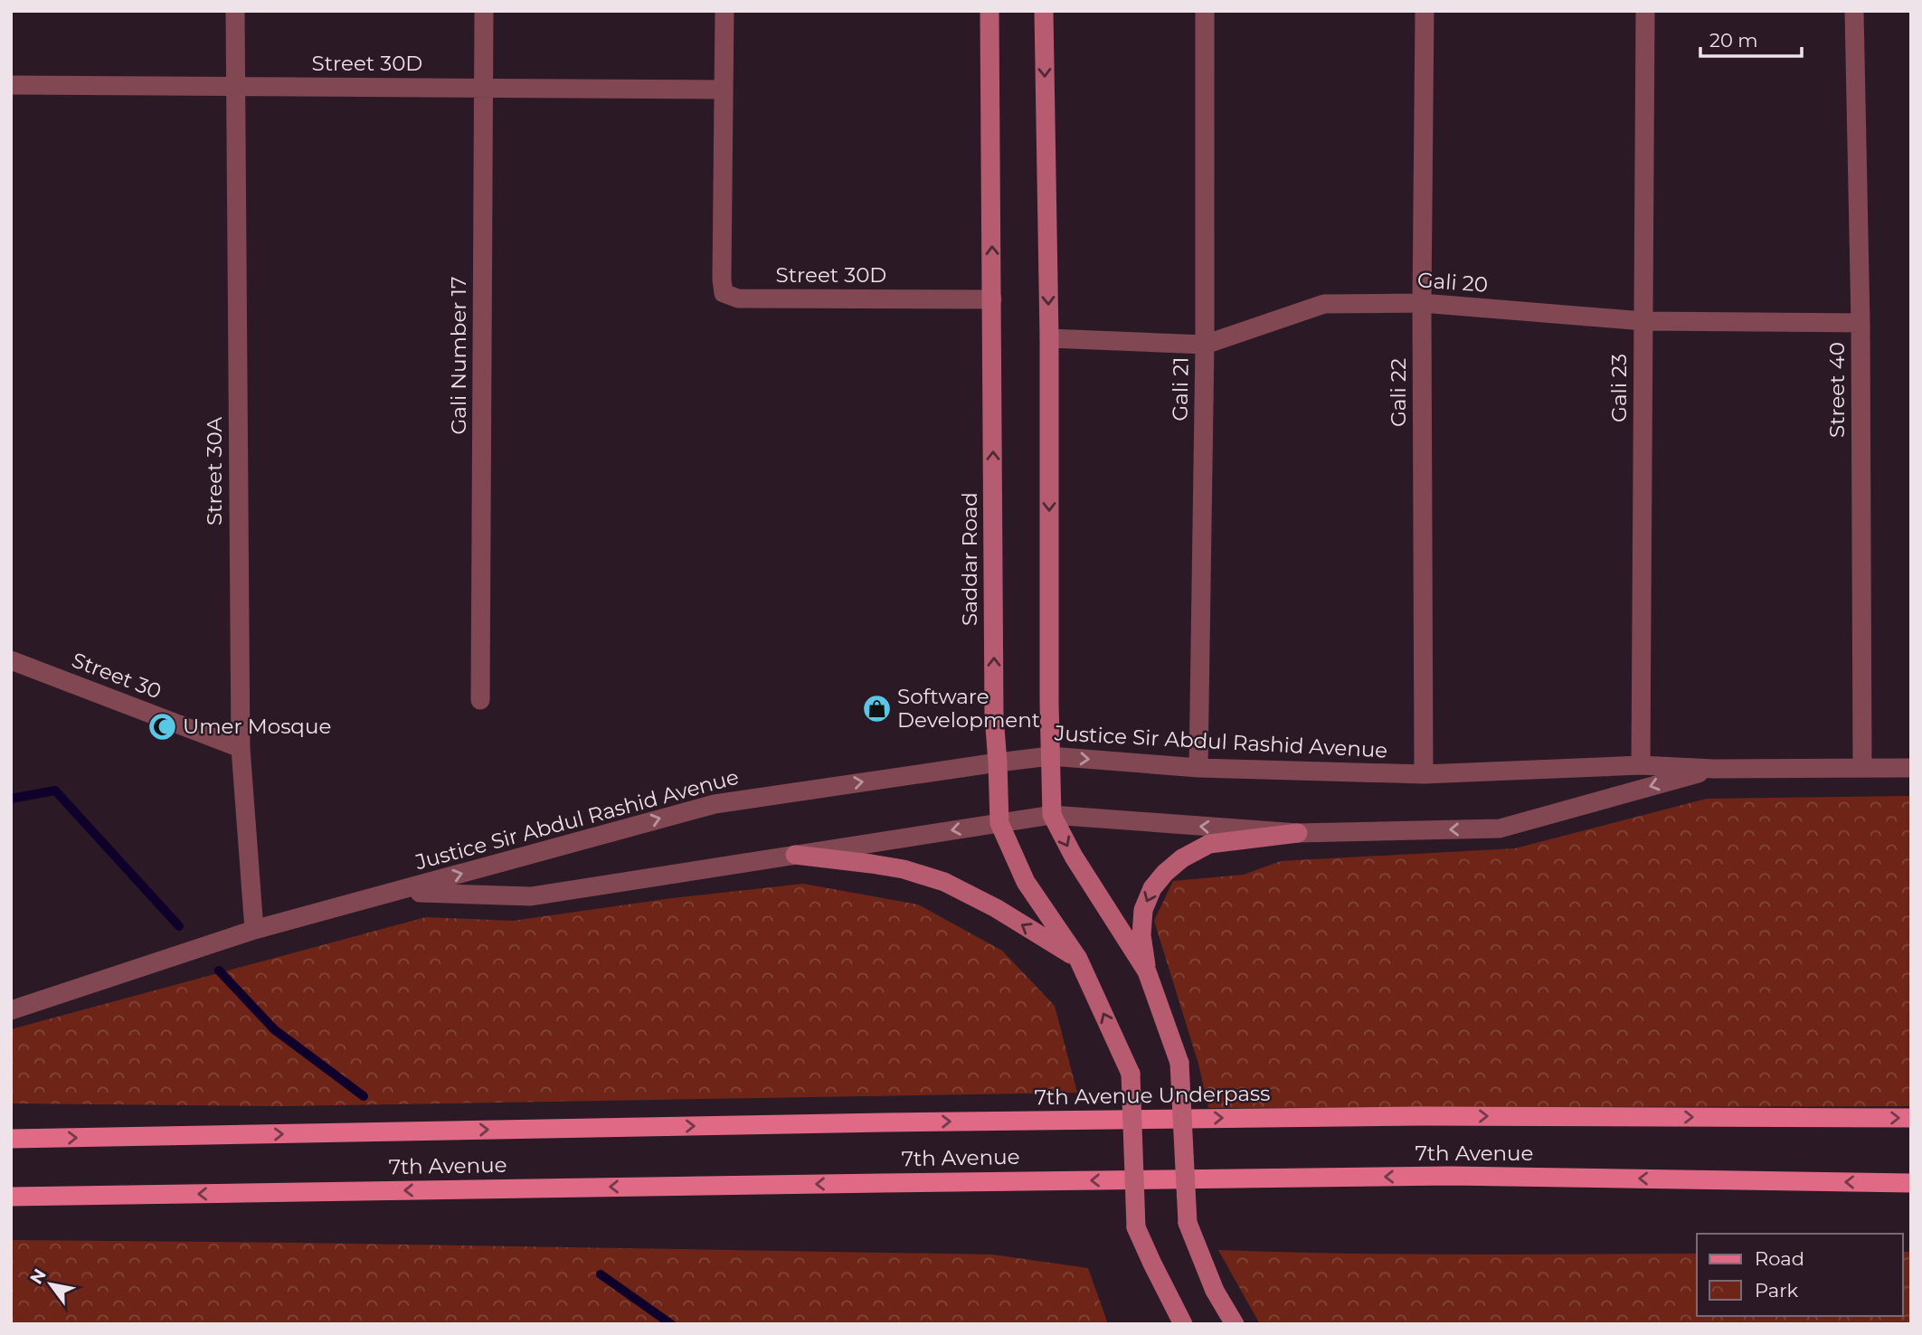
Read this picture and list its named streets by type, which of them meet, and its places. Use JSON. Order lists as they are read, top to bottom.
{
  "streets": {
    "main road": ["7th Avenue Underpass", "7th Avenue"],
    "street": [
      "Street 30D",
      "Gali 20",
      "Gali Number 17",
      "Gali 23",
      "Gali 21",
      "Street 40",
      "Gali 22",
      "Street 30A",
      "Saddar Road",
      "Street 30",
      "Justice Sir Abdul Rashid Avenue"
    ]
  },
  "crossings": [
    ["Street 30D", "Gali Number 17"],
    ["Street 30D", "Street 30A"],
    ["Street 30D", "Saddar Road"],
    ["Gali 20", "Gali 23"],
    ["Gali 20", "Gali 21"],
    ["Gali 20", "Street 40"],
    ["Gali 20", "Gali 22"],
    ["Gali 23", "Justice Sir Abdul Rashid Avenue"],
    ["Gali 21", "Justice Sir Abdul Rashid Avenue"],
    ["Street 40", "Justice Sir Abdul Rashid Avenue"],
    ["Gali 22", "Justice Sir Abdul Rashid Avenue"],
    ["Street 30A", "Street 30"],
    ["Street 30A", "Justice Sir Abdul Rashid Avenue"],
    ["Saddar Road", "Justice Sir Abdul Rashid Avenue"],
    ["7th Avenue Underpass", "7th Avenue"]
  ],
  "one_way": ["7th Avenue Underpass"],
  "places": {
    "shop": ["Software Development"],
    "mosque": ["Umer Mosque"]
  },
  "legend": ["Road", "Park"],
  "scale_bar": "20 m",
  "north": "top left"
}
